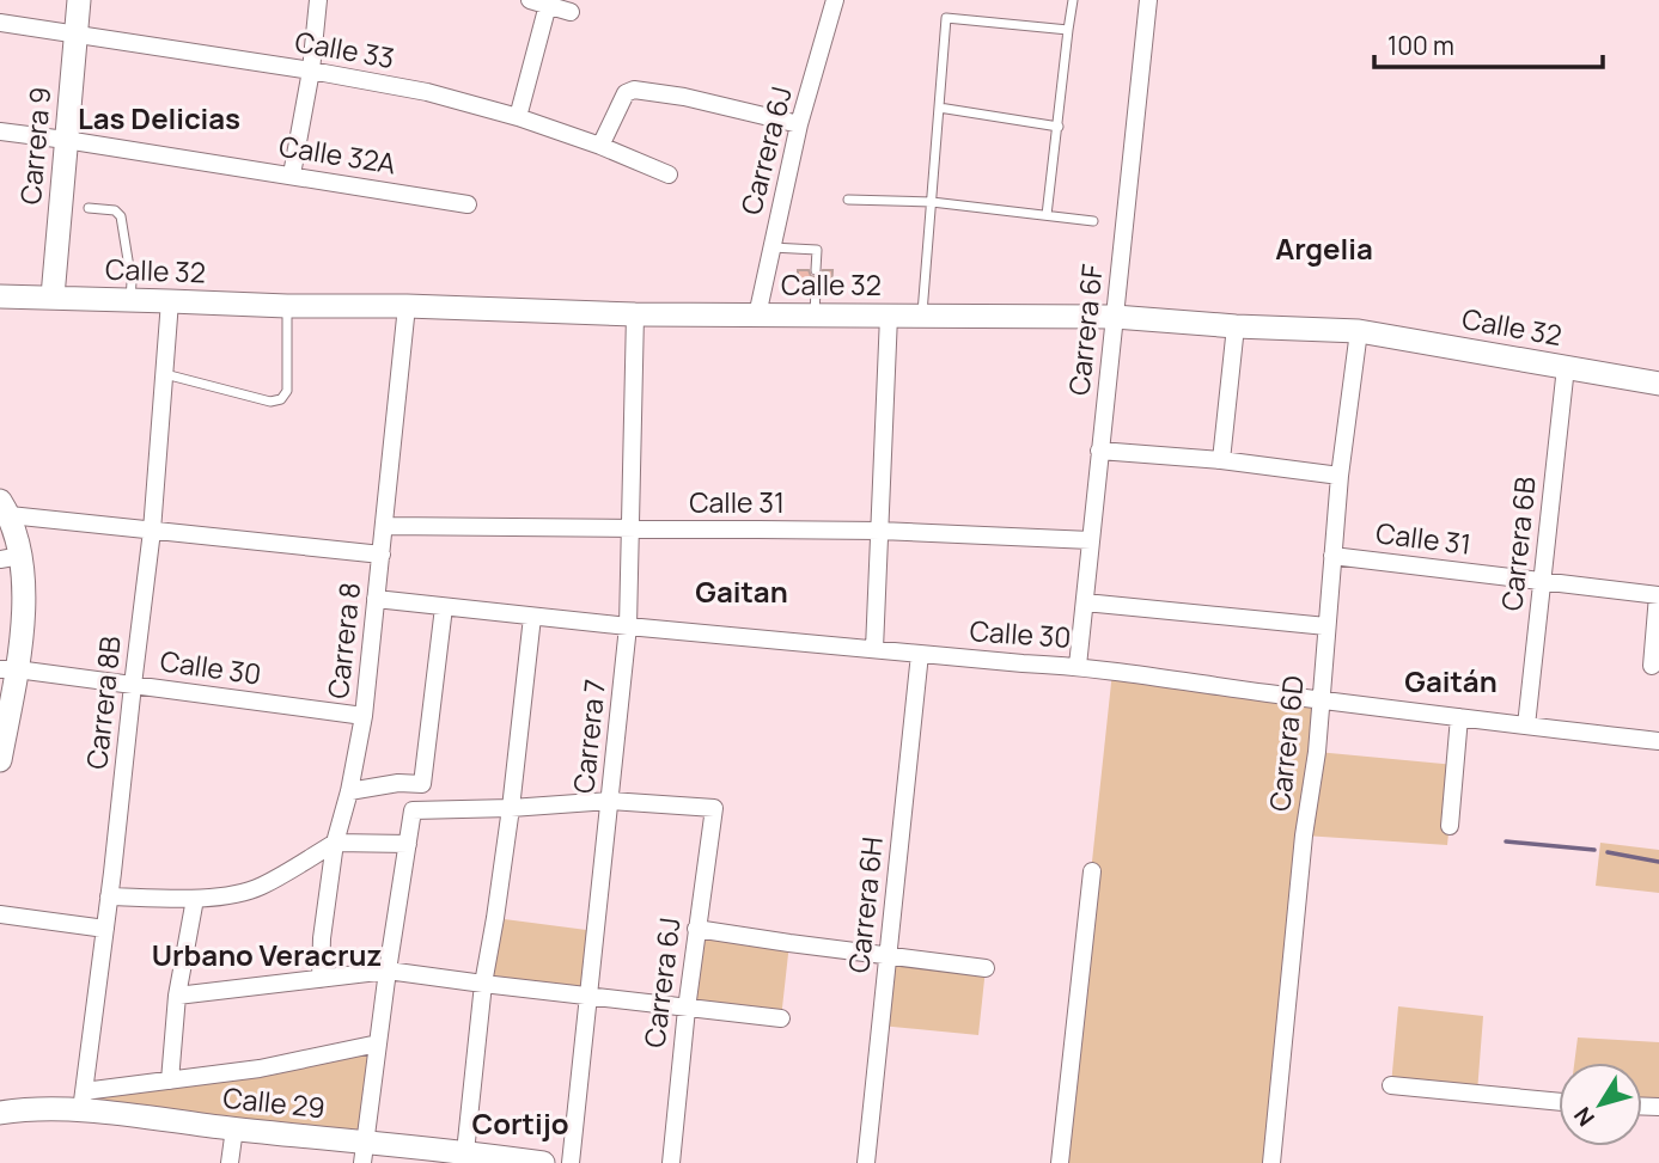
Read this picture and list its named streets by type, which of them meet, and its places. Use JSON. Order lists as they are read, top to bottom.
{
  "streets": {
    "main road": ["Carrera 9", "Calle 32", "Calle 29"],
    "street": [
      "Calle 33",
      "Carrera 6J",
      "Calle 32A",
      "Carrera 6F",
      "Calle 31",
      "Carrera 6B",
      "Calle 30",
      "Carrera 8",
      "Carrera 8B",
      "Carrera 7",
      "Carrera 6D",
      "Carrera 6H"
    ]
  },
  "crossings": [
    ["Calle 33", "Carrera 9"],
    ["Carrera 9", "Calle 32A"],
    ["Carrera 9", "Calle 32"],
    ["Carrera 6J", "Calle 32"],
    ["Carrera 6J", "Carrera 7"],
    ["Calle 32", "Carrera 6F"],
    ["Calle 32", "Carrera 6B"],
    ["Calle 32", "Carrera 8"],
    ["Calle 32", "Carrera 8B"],
    ["Calle 32", "Carrera 7"],
    ["Calle 32", "Carrera 6D"],
    ["Carrera 6F", "Calle 31"],
    ["Carrera 6F", "Calle 30"],
    ["Calle 31", "Carrera 6B"],
    ["Calle 31", "Carrera 8"],
    ["Calle 31", "Carrera 7"],
    ["Calle 31", "Carrera 6D"],
    ["Carrera 6B", "Calle 30"],
    ["Calle 30", "Carrera 8"],
    ["Calle 30", "Carrera 8B"],
    ["Calle 30", "Carrera 7"],
    ["Calle 30", "Carrera 6D"],
    ["Calle 30", "Carrera 6H"],
    ["Carrera 8B", "Calle 29"]
  ],
  "districts": [
    "Las Delicias",
    "Argelia",
    "Gaitan",
    "Gaitán",
    "Urbano Veracruz",
    "Cortijo"
  ],
  "scale_bar": "100 m",
  "north": "bottom left"
}
